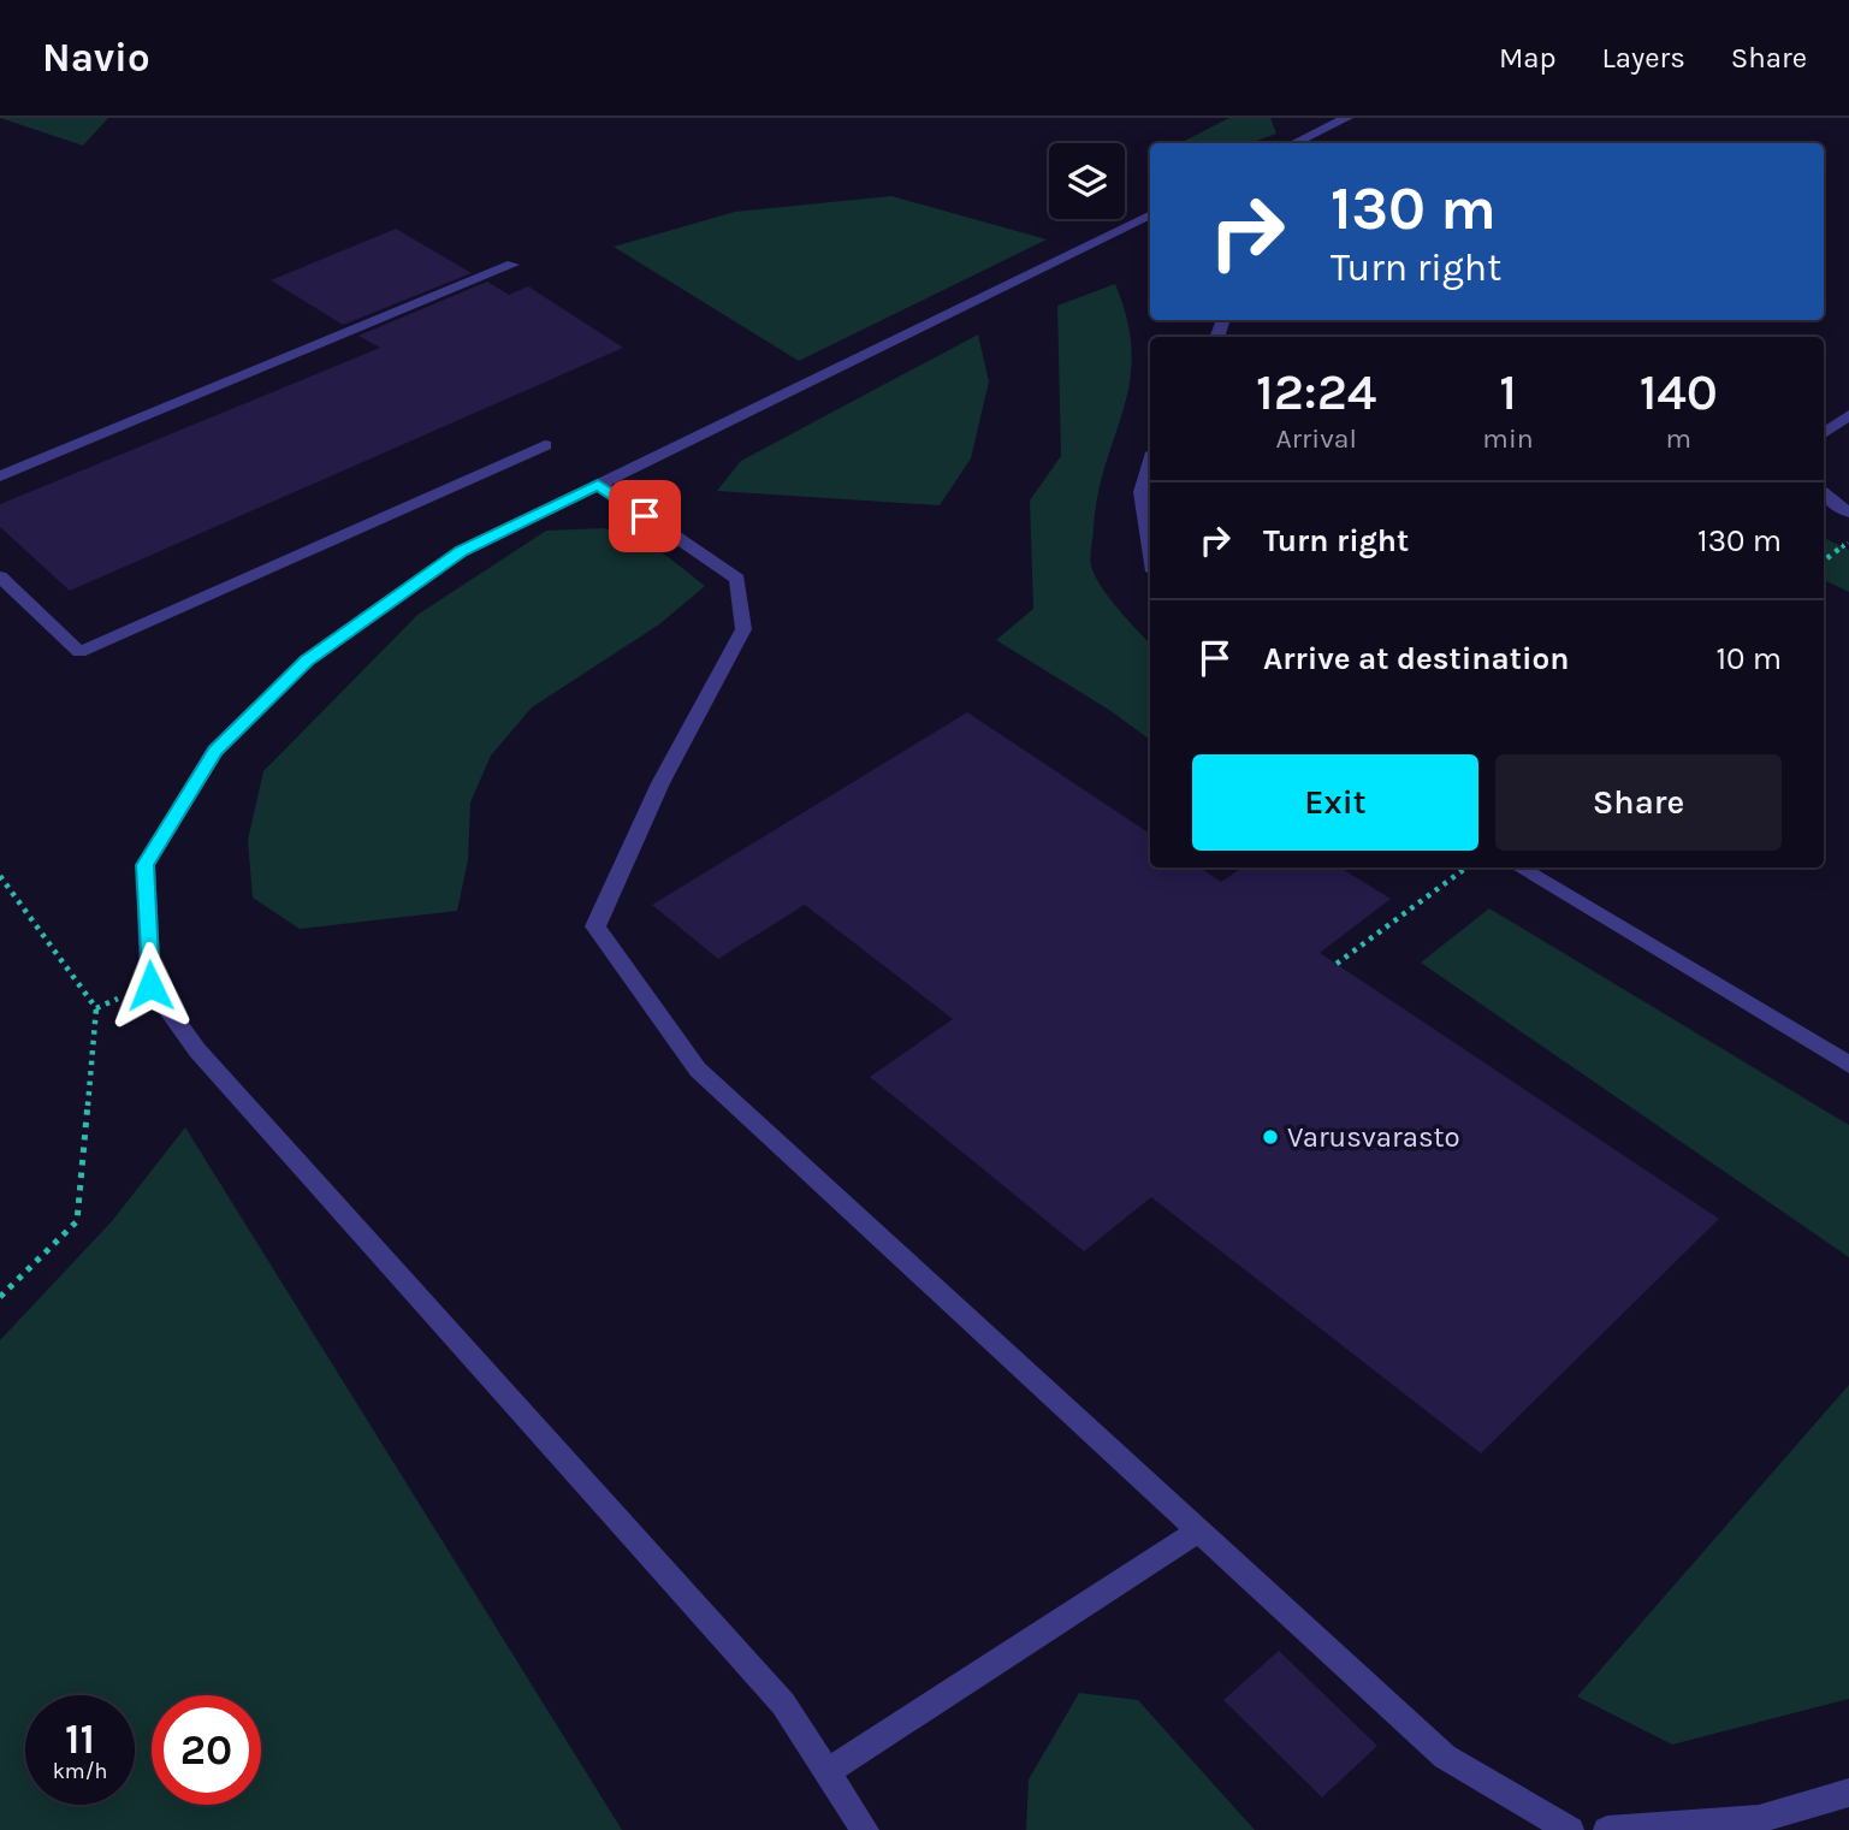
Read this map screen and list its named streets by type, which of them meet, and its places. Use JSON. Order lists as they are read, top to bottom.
{
  "places": ["Varusvarasto"],
  "page": {
    "header": "Navio",
    "nav": ["Map", "Layers", "Share"],
    "turn": ["130 m", "Turn right"],
    "eta": [
      "12:24",
      "Arrival",
      "1",
      "min",
      "140",
      "m"
    ],
    "list": [
      {
        "name": "Turn right",
        "value": "130 m"
      },
      {
        "name": "Arrive at destination",
        "value": "10 m"
      }
    ],
    "buttons": ["Exit", "Share"],
    "speed": "11 km/h",
    "limit": "20"
  }
}
